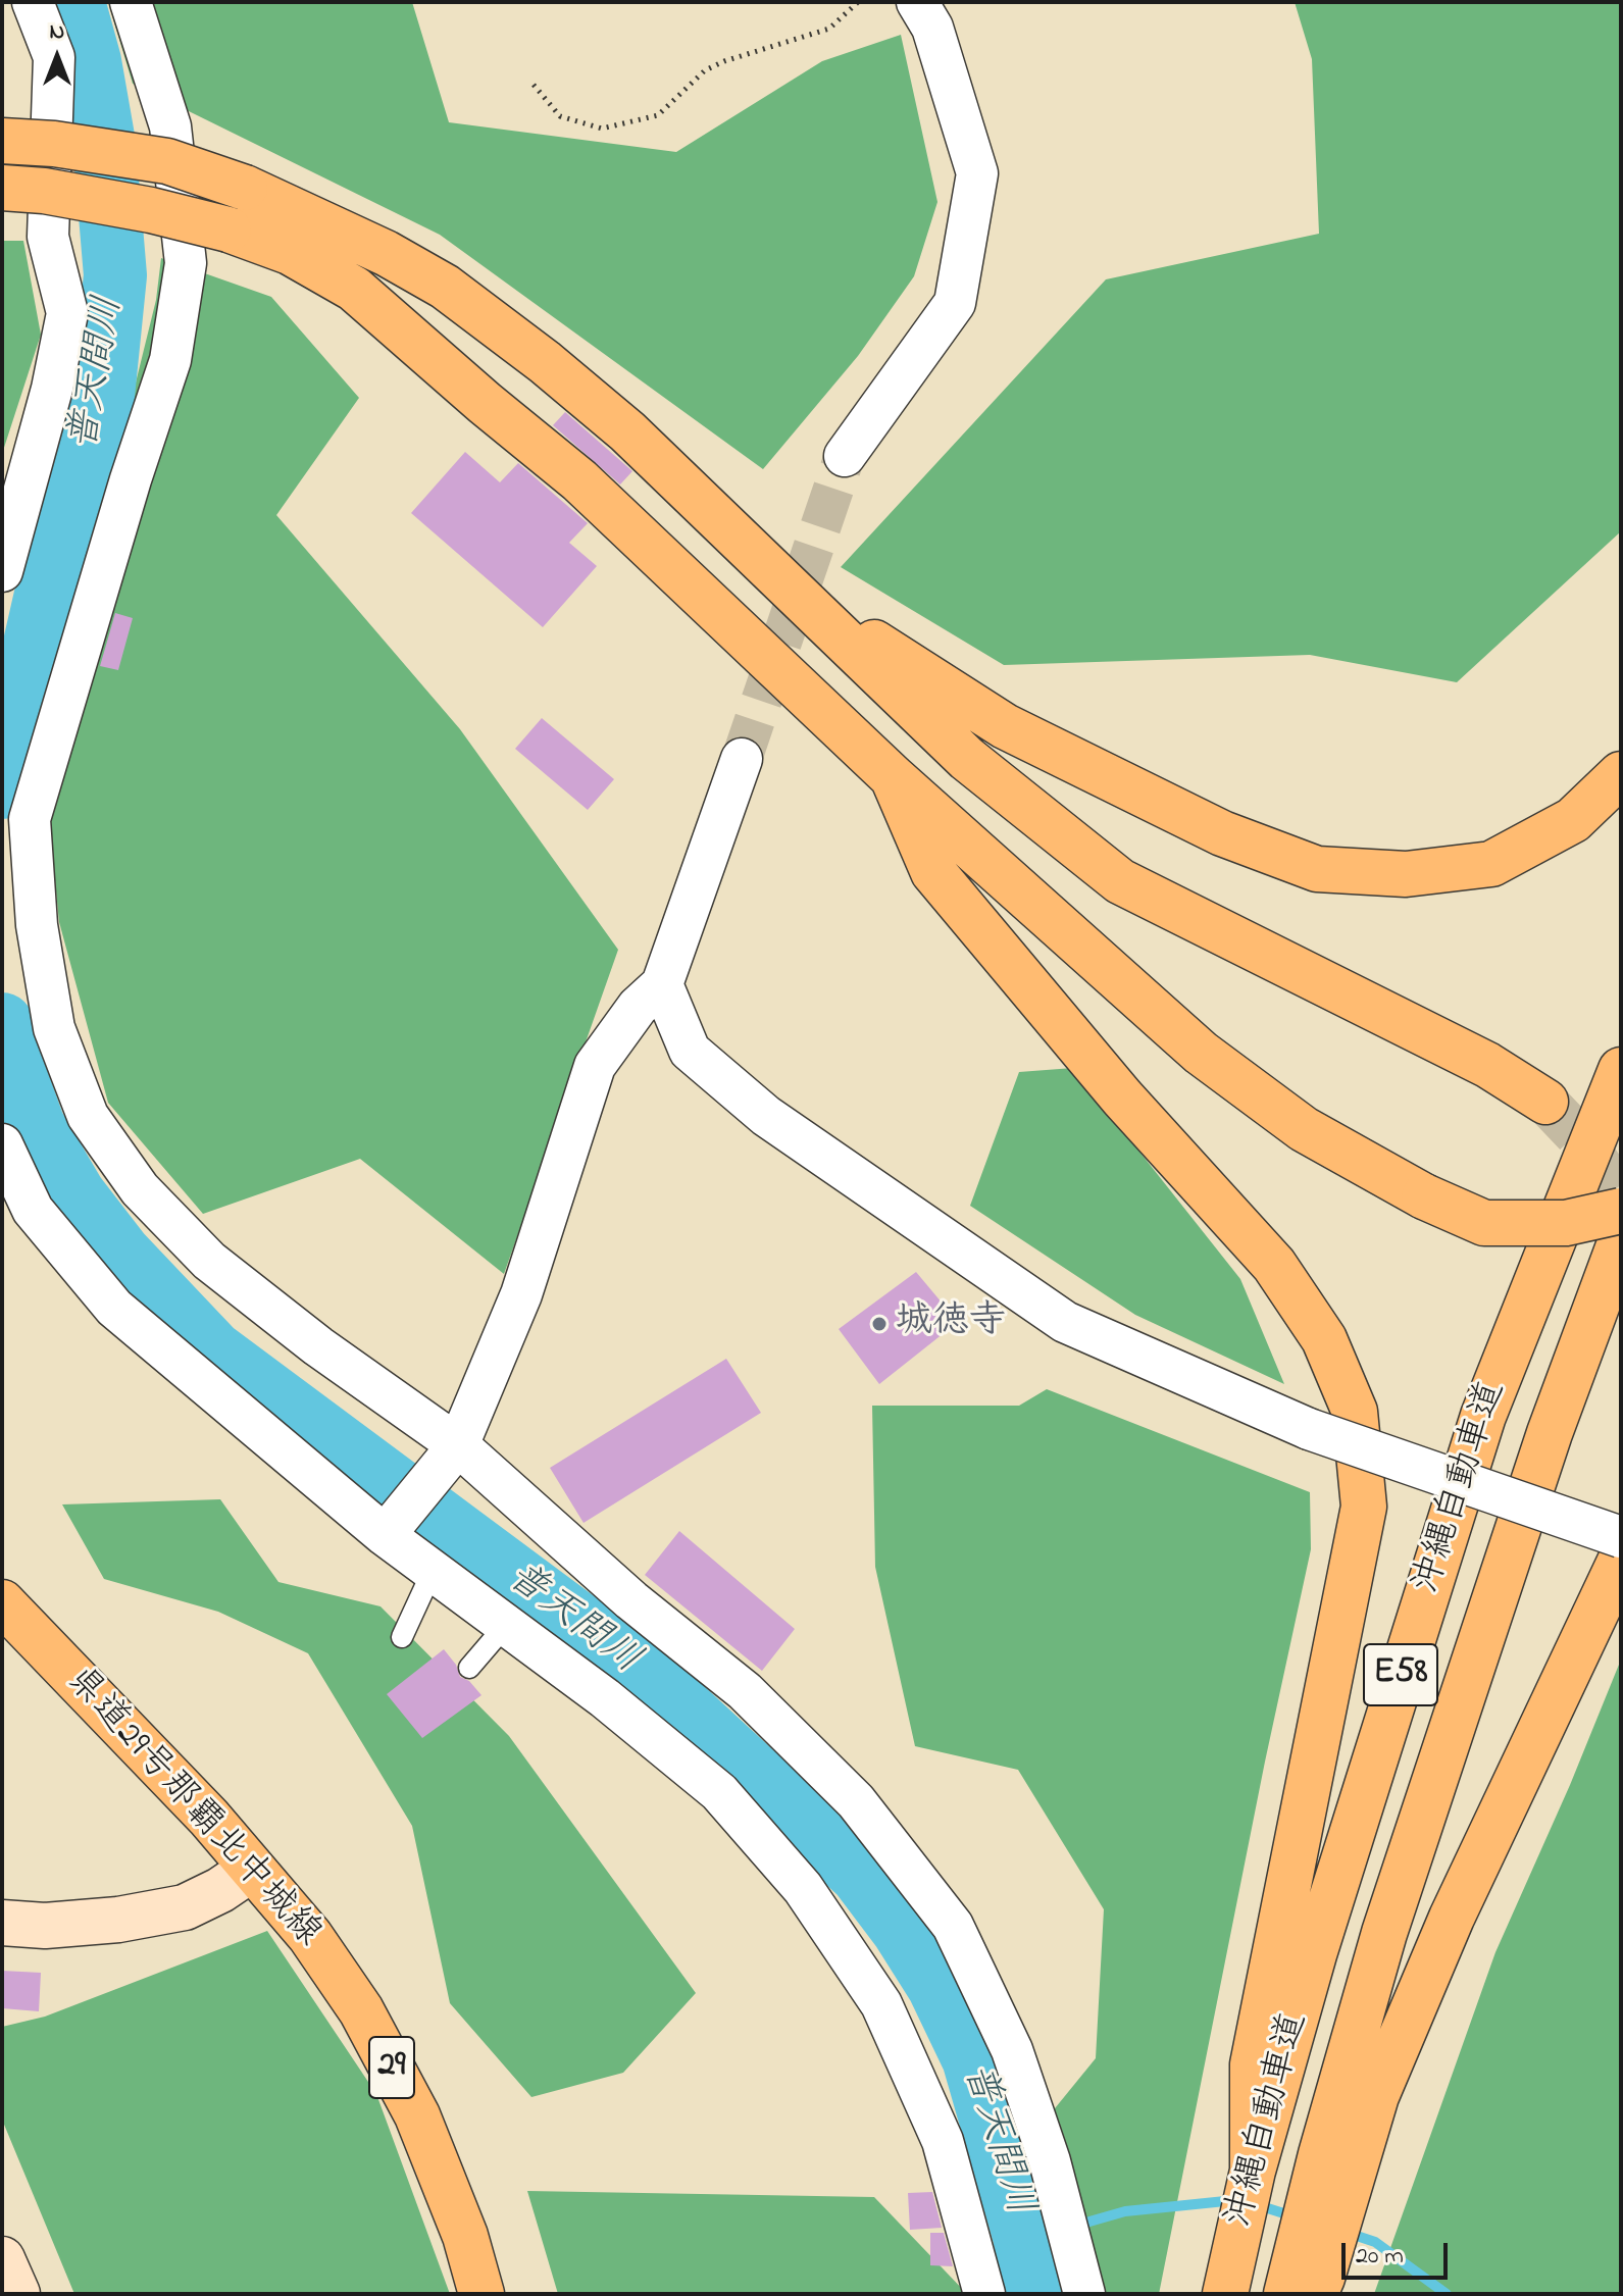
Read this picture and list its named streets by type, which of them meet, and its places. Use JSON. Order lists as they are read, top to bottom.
{
  "streets": {
    "main road": [
      "沖縄自動車道",
      "E58",
      "県道29号那覇北中城線",
      "29"
    ]
  },
  "water": ["普天間川"],
  "places": ["城徳寺"],
  "scale_bar": "20 m",
  "north": "top"
}
